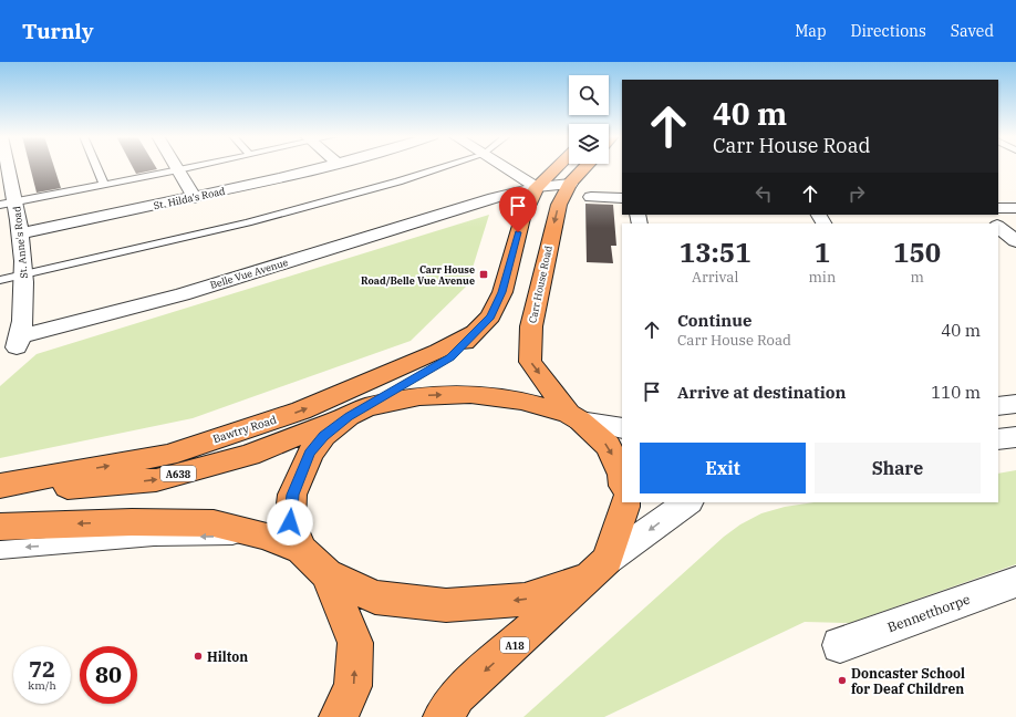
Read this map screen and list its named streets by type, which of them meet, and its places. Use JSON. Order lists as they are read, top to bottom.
{
  "streets": {
    "highway": [
      "Carr House Road",
      "Bawtry Road",
      "A638",
      "A18"
    ],
    "street": [
      "St. Hilda's Road",
      "St. Anne's Road",
      "Belle Vue Avenue",
      "Bennetthorpe"
    ]
  },
  "crossings": [
    ["St. Hilda's Road", "St. Anne's Road"],
    ["St. Anne's Road", "Belle Vue Avenue"],
    ["Belle Vue Avenue", "Carr House Road"]
  ],
  "places": {
    "transit": ["Carr House Road/Belle Vue Avenue"],
    "other": ["Hilton", "Doncaster School for Deaf Children"]
  },
  "page": {
    "header": "Turnly",
    "nav": ["Map", "Directions", "Saved"],
    "turn": ["40 m", "Carr House Road"],
    "eta": [
      "13:51",
      "Arrival",
      "1",
      "min",
      "150",
      "m"
    ],
    "list": [
      {
        "name": "Continue",
        "note": "Carr House Road",
        "value": "40 m"
      },
      {
        "name": "Arrive at destination",
        "value": "110 m"
      }
    ],
    "buttons": ["Exit", "Share"],
    "speed": "72 km/h",
    "limit": "80"
  }
}
